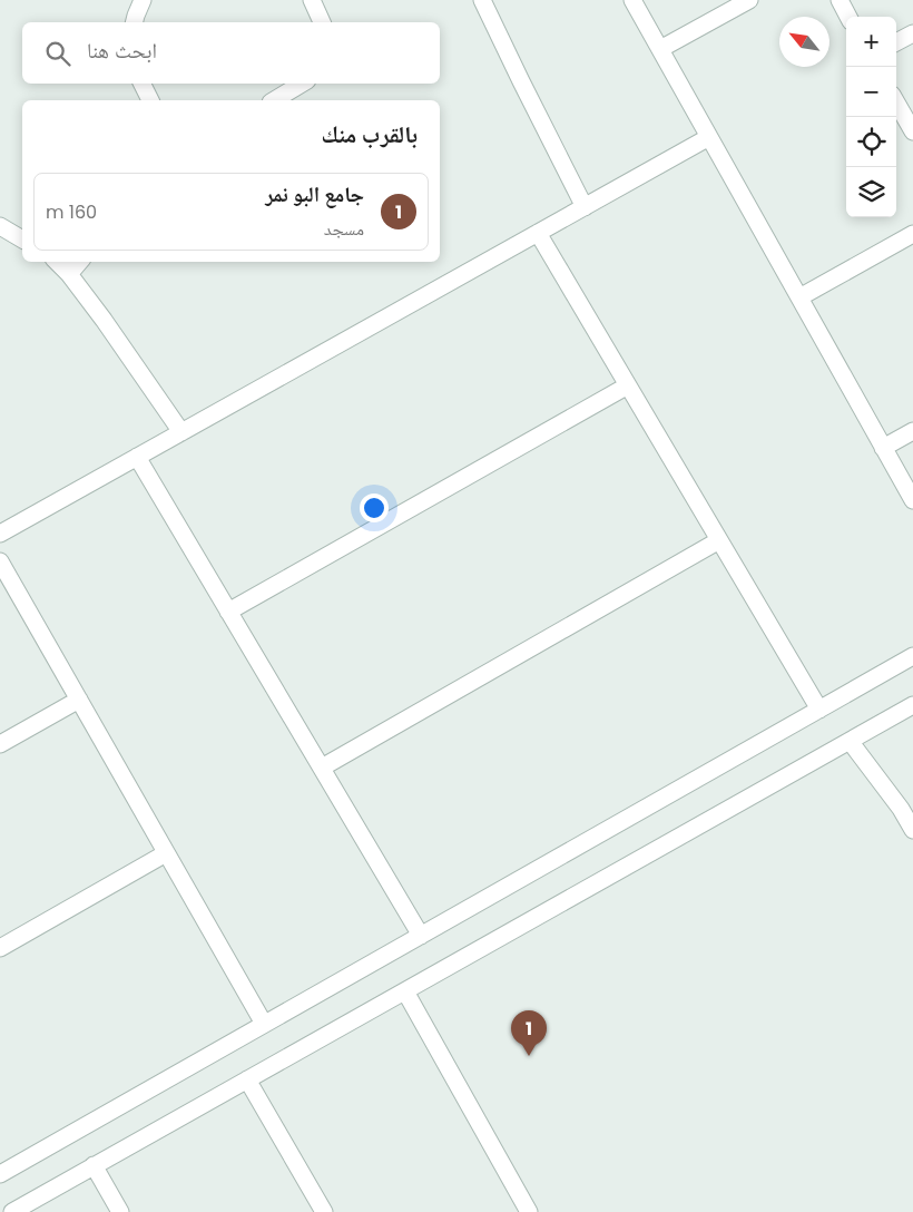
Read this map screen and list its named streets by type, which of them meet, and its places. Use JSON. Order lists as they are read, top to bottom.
{
  "north": "top left",
  "page": {
    "map_buttons": ["+", "−"],
    "search": "ابحث هنا",
    "heading": "بالقرب منك",
    "list": [
      {
        "mark": "1",
        "name": "جامع البو نمر",
        "note": "مسجد",
        "value": "160 m"
      }
    ],
    "pins": "1"
  }
}
